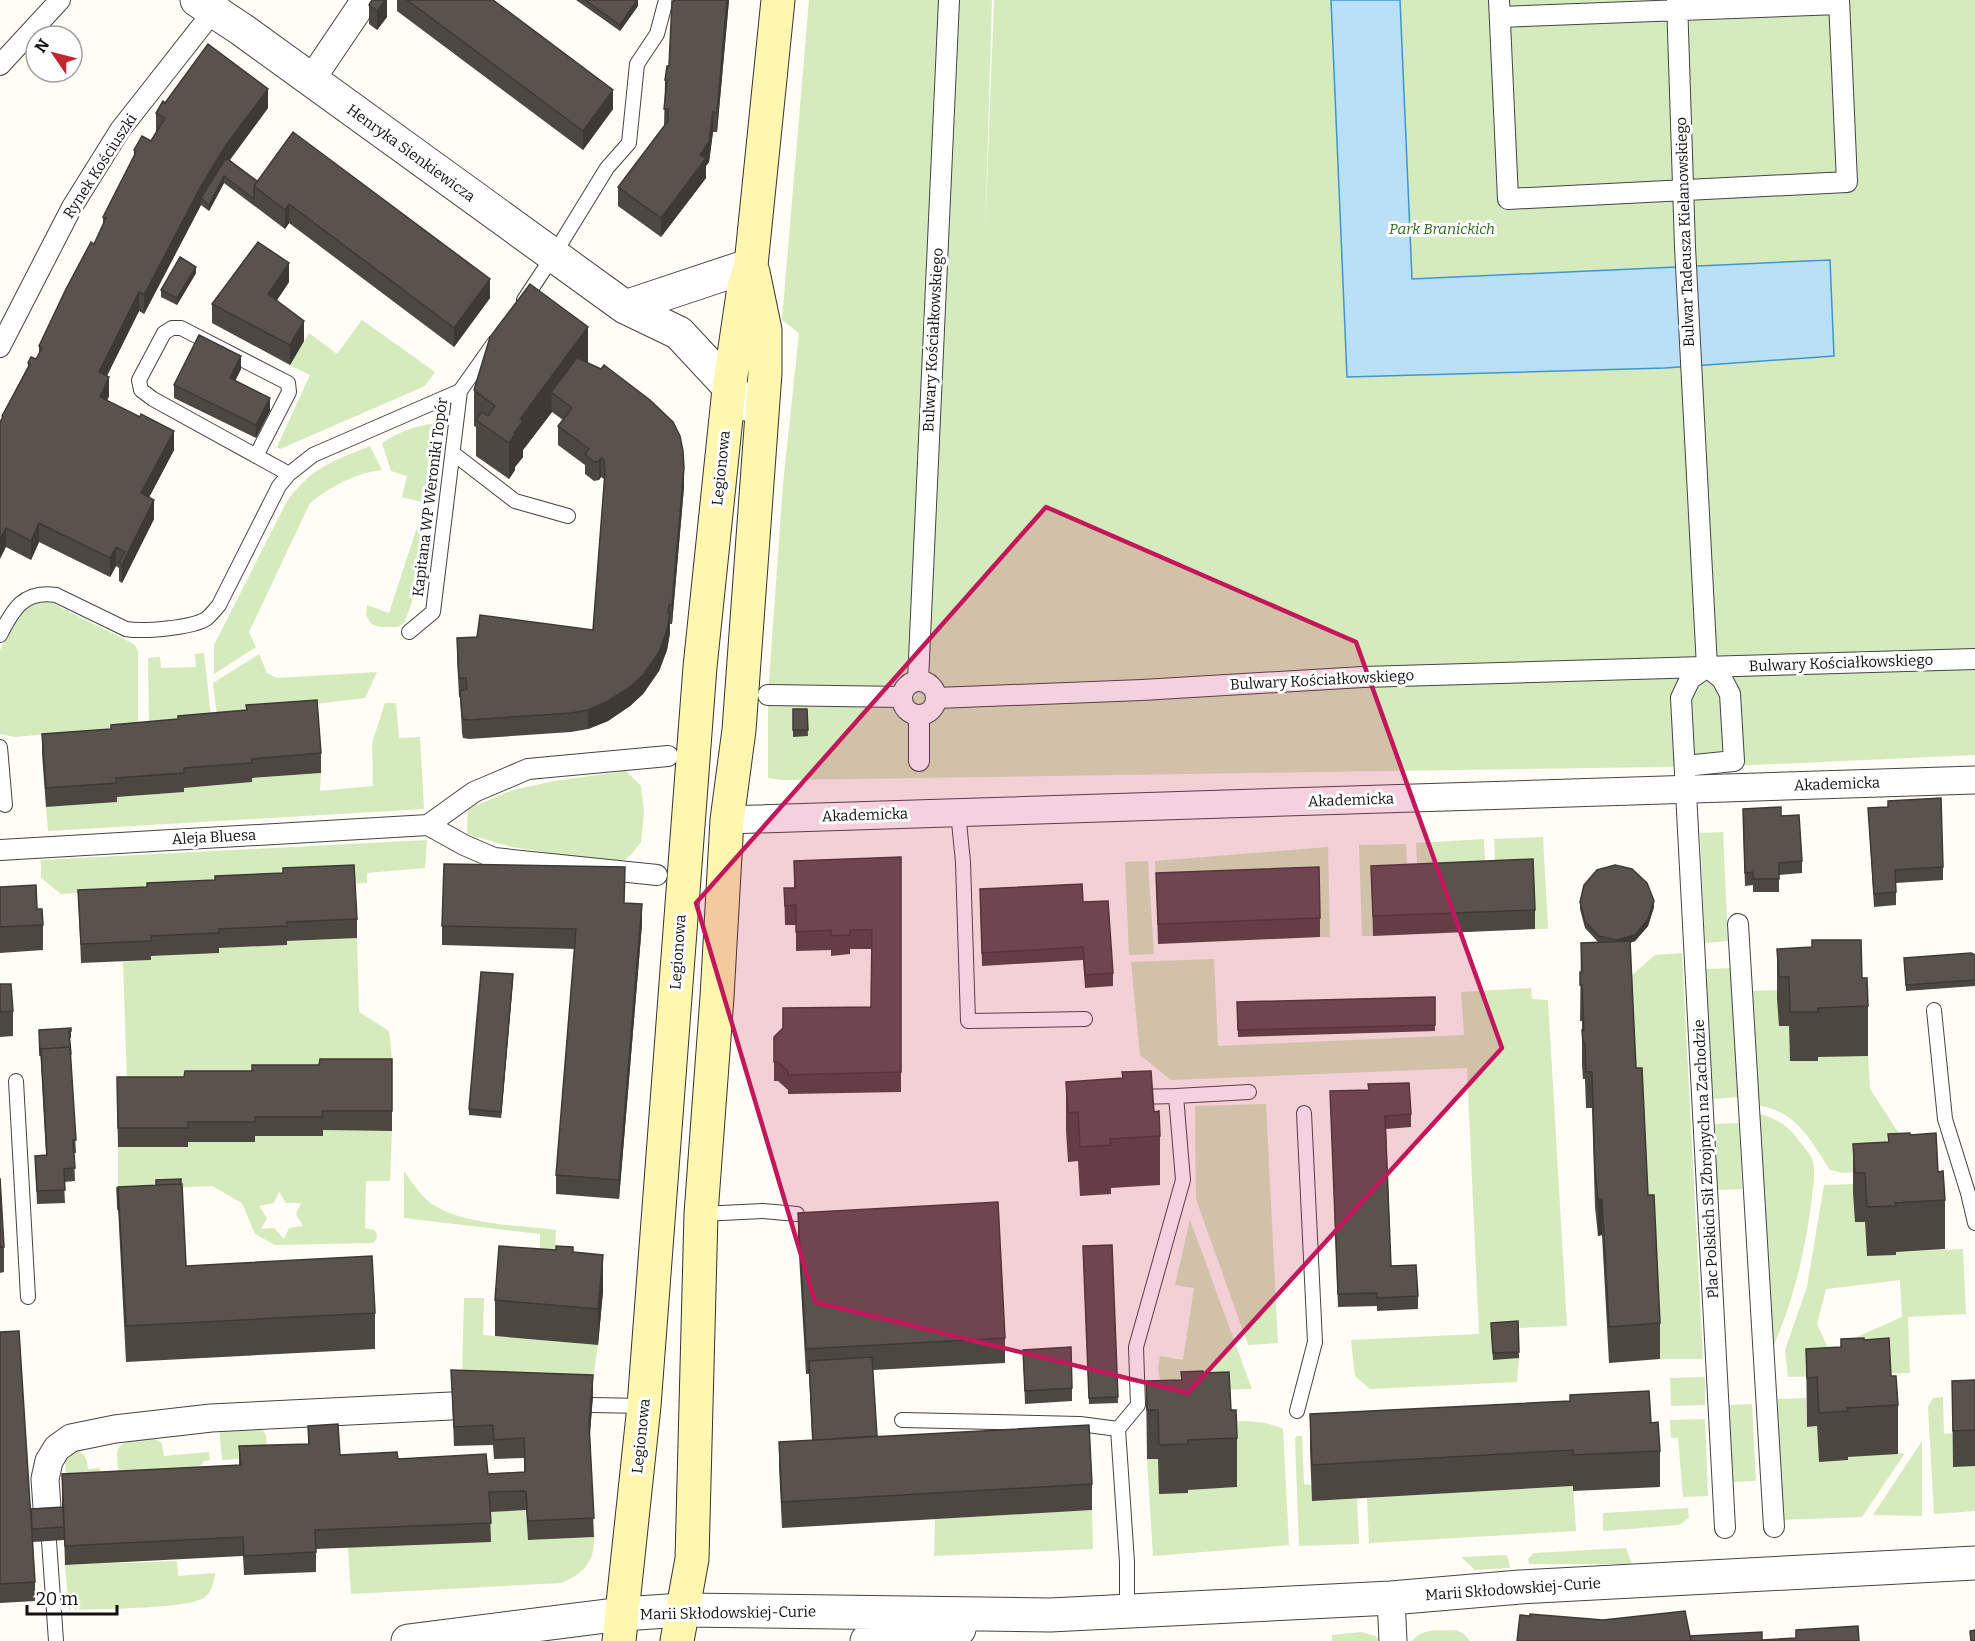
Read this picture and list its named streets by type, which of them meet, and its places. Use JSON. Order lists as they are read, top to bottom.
{
  "streets": {
    "main road": ["Legionowa"],
    "street": [
      "Henryka Sienkiewicza",
      "Rynek Kościuszki",
      "Bulwar Tadeusza Kielanowskiego",
      "Bulwary Kościałkowskiego",
      "Akademicka",
      "Aleja Bluesa",
      "Plac Polskich Sił Zbrojnych na Zachodzie",
      "Marii Skłodowskiej-Curie"
    ],
    "lane": ["Kapitana WP Weroniki Topór"]
  },
  "crossings": [
    ["Henryka Sienkiewicza", "Rynek Kościuszki"],
    ["Henryka Sienkiewicza", "Legionowa"],
    ["Bulwar Tadeusza Kielanowskiego", "Bulwary Kościałkowskiego"],
    ["Legionowa", "Akademicka"],
    ["Legionowa", "Marii Skłodowskiej-Curie"],
    ["Akademicka", "Plac Polskich Sił Zbrojnych na Zachodzie"]
  ],
  "parks": ["Park Branickich"],
  "scale_bar": "20 m",
  "north": "top left"
}
